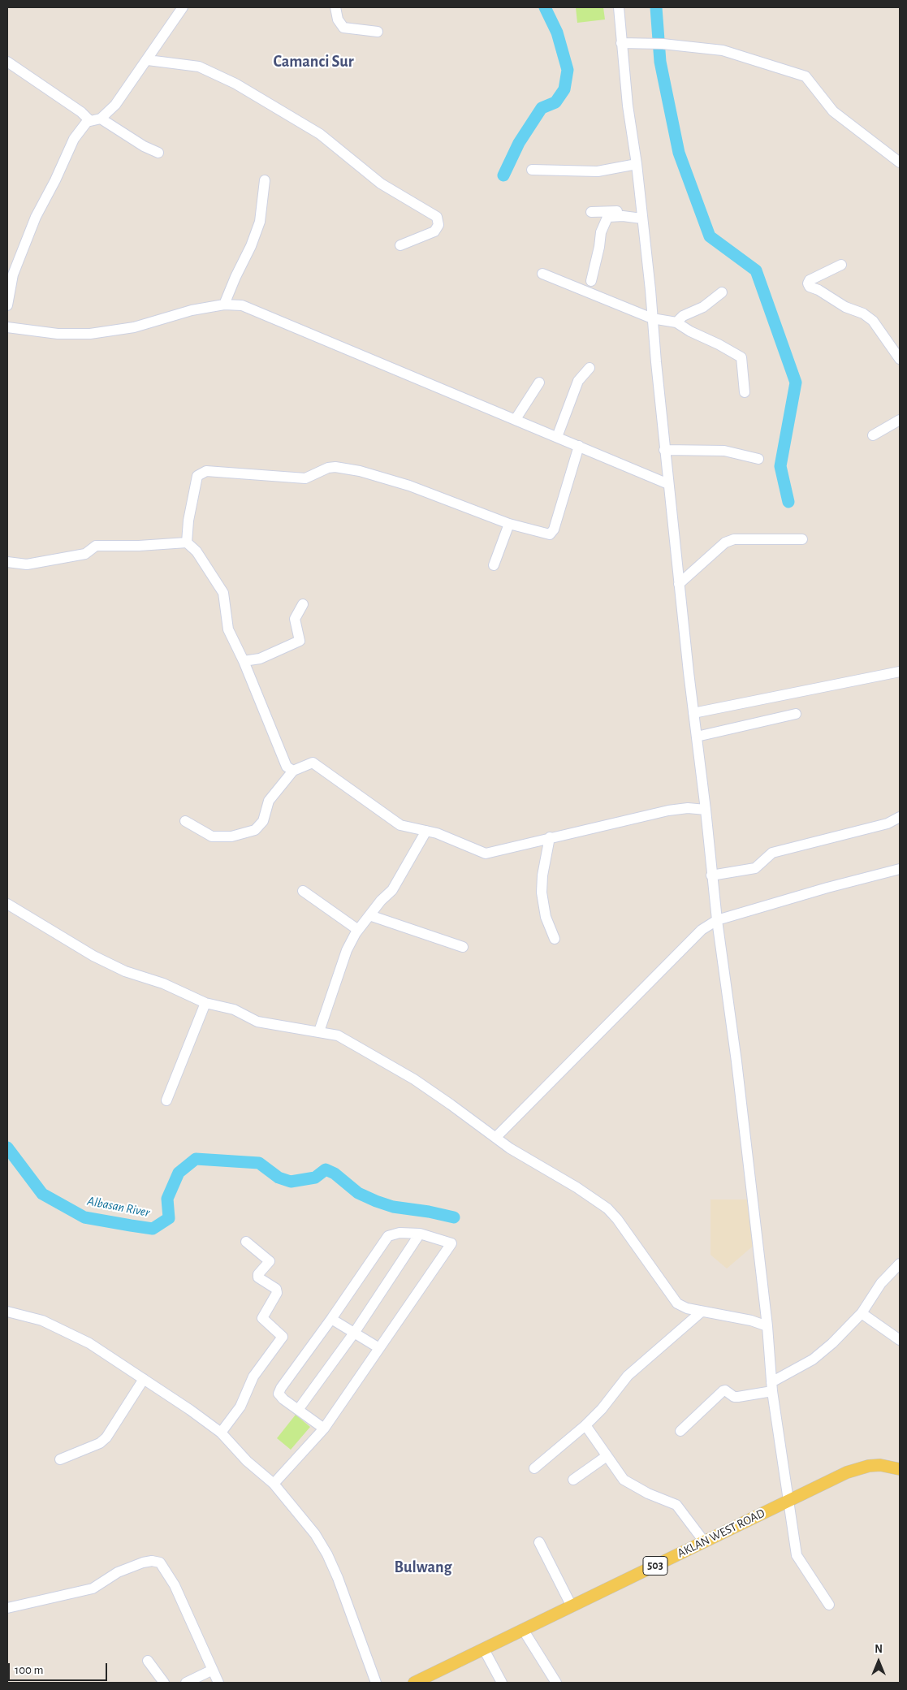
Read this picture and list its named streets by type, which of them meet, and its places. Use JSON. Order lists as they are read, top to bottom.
{
  "streets": {
    "main road": ["AKLAN WEST ROAD", "503"]
  },
  "districts": ["Camanci Sur", "Bulwang"],
  "water": ["Albasan River"],
  "scale_bar": "100 m",
  "north": "top"
}
